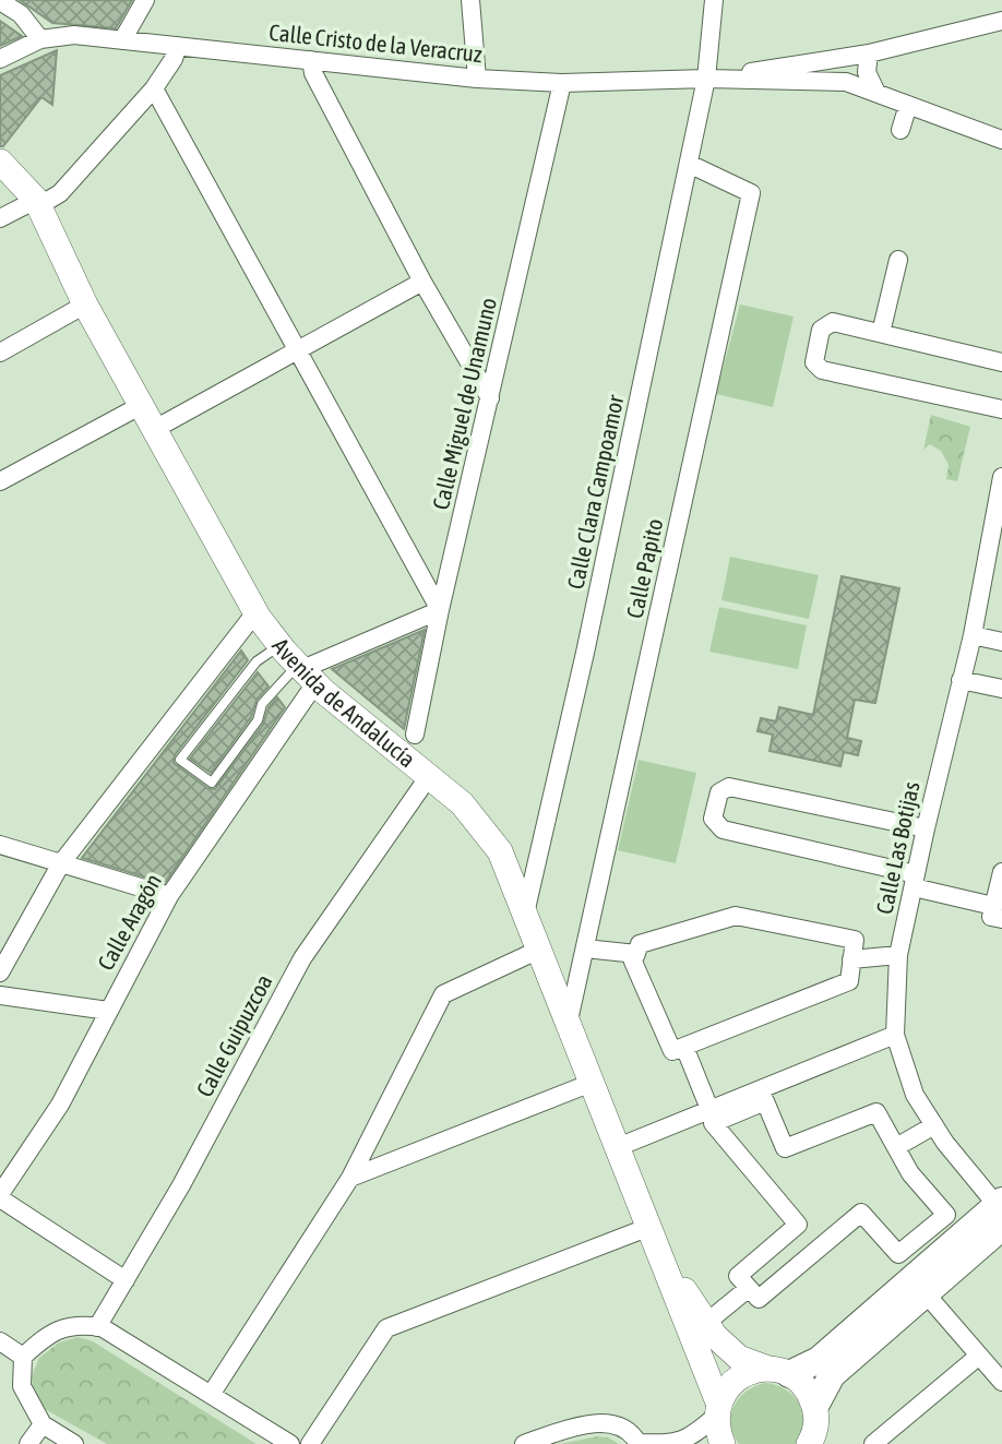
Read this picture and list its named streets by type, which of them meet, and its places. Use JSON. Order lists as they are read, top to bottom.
{
  "streets": {
    "main road": ["Avenida de Andalucía"],
    "street": [
      "Calle Cristo de la Veracruz",
      "Calle Miguel de Unamuno",
      "Calle Clara Campoamor",
      "Calle Papito",
      "Calle Las Botijas",
      "Calle Aragón",
      "Calle Guipuzcoa"
    ]
  },
  "crossings": [
    ["Calle Cristo de la Veracruz", "Calle Miguel de Unamuno"],
    ["Calle Cristo de la Veracruz", "Calle Clara Campoamor"],
    ["Calle Clara Campoamor", "Calle Papito"],
    ["Calle Clara Campoamor", "Avenida de Andalucía"],
    ["Calle Papito", "Avenida de Andalucía"],
    ["Avenida de Andalucía", "Calle Aragón"],
    ["Avenida de Andalucía", "Calle Guipuzcoa"]
  ]
}
